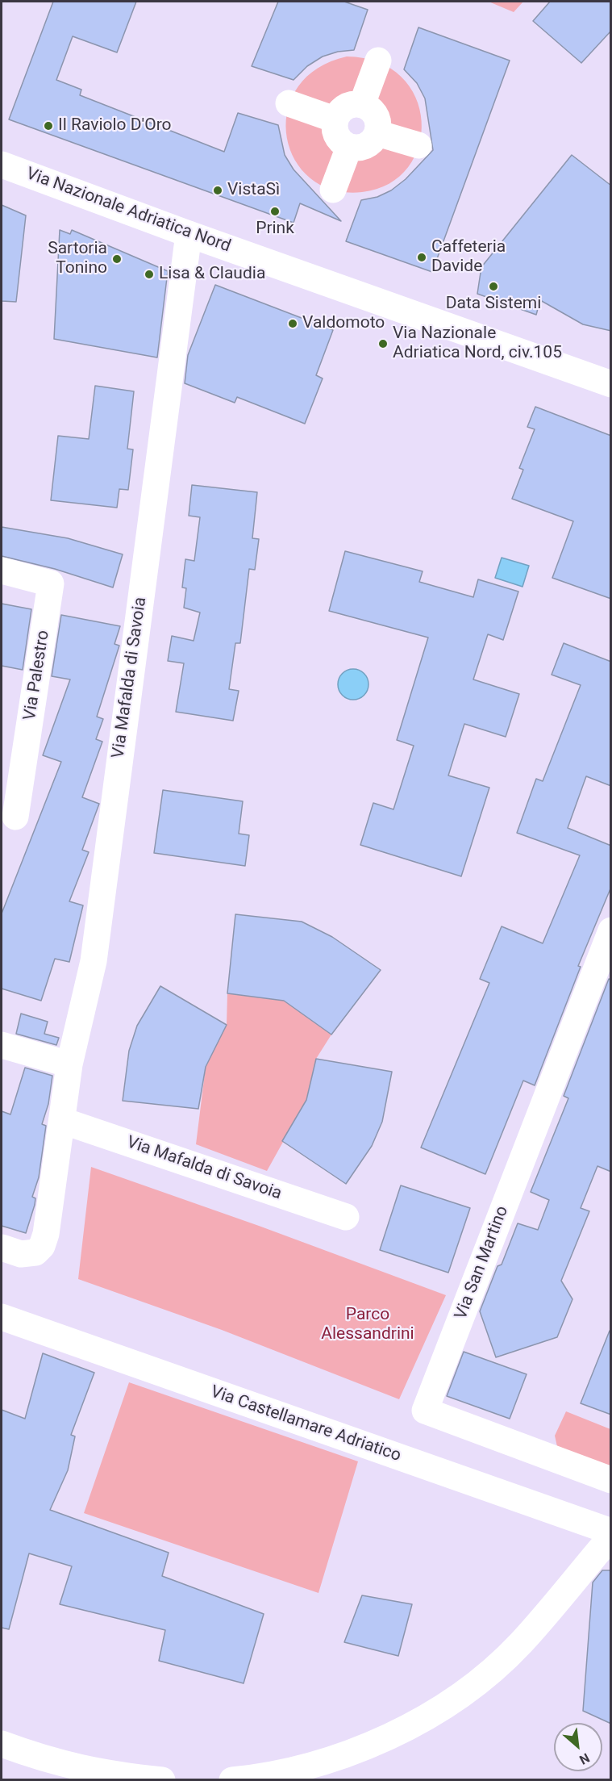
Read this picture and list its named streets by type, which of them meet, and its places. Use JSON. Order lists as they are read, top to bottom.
{
  "streets": {
    "street": [
      "Via Nazionale Adriatica Nord",
      "Via Palestro",
      "Via Mafalda di Savoia",
      "Via San Martino",
      "Via Castellamare Adriatico"
    ]
  },
  "crossings": [
    ["Via Nazionale Adriatica Nord", "Via Mafalda di Savoia"]
  ],
  "parks": ["Parco Alessandrini"],
  "places": [
    "Il Raviolo D'Oro",
    "VistaSì",
    "Prink",
    "Caffeteria Davide",
    "Sartoria Tonino",
    "Lisa & Claudia",
    "Data Sistemi",
    "Valdomoto",
    "Via Nazionale Adriatica Nord, civ.105"
  ],
  "north": "bottom right"
}
